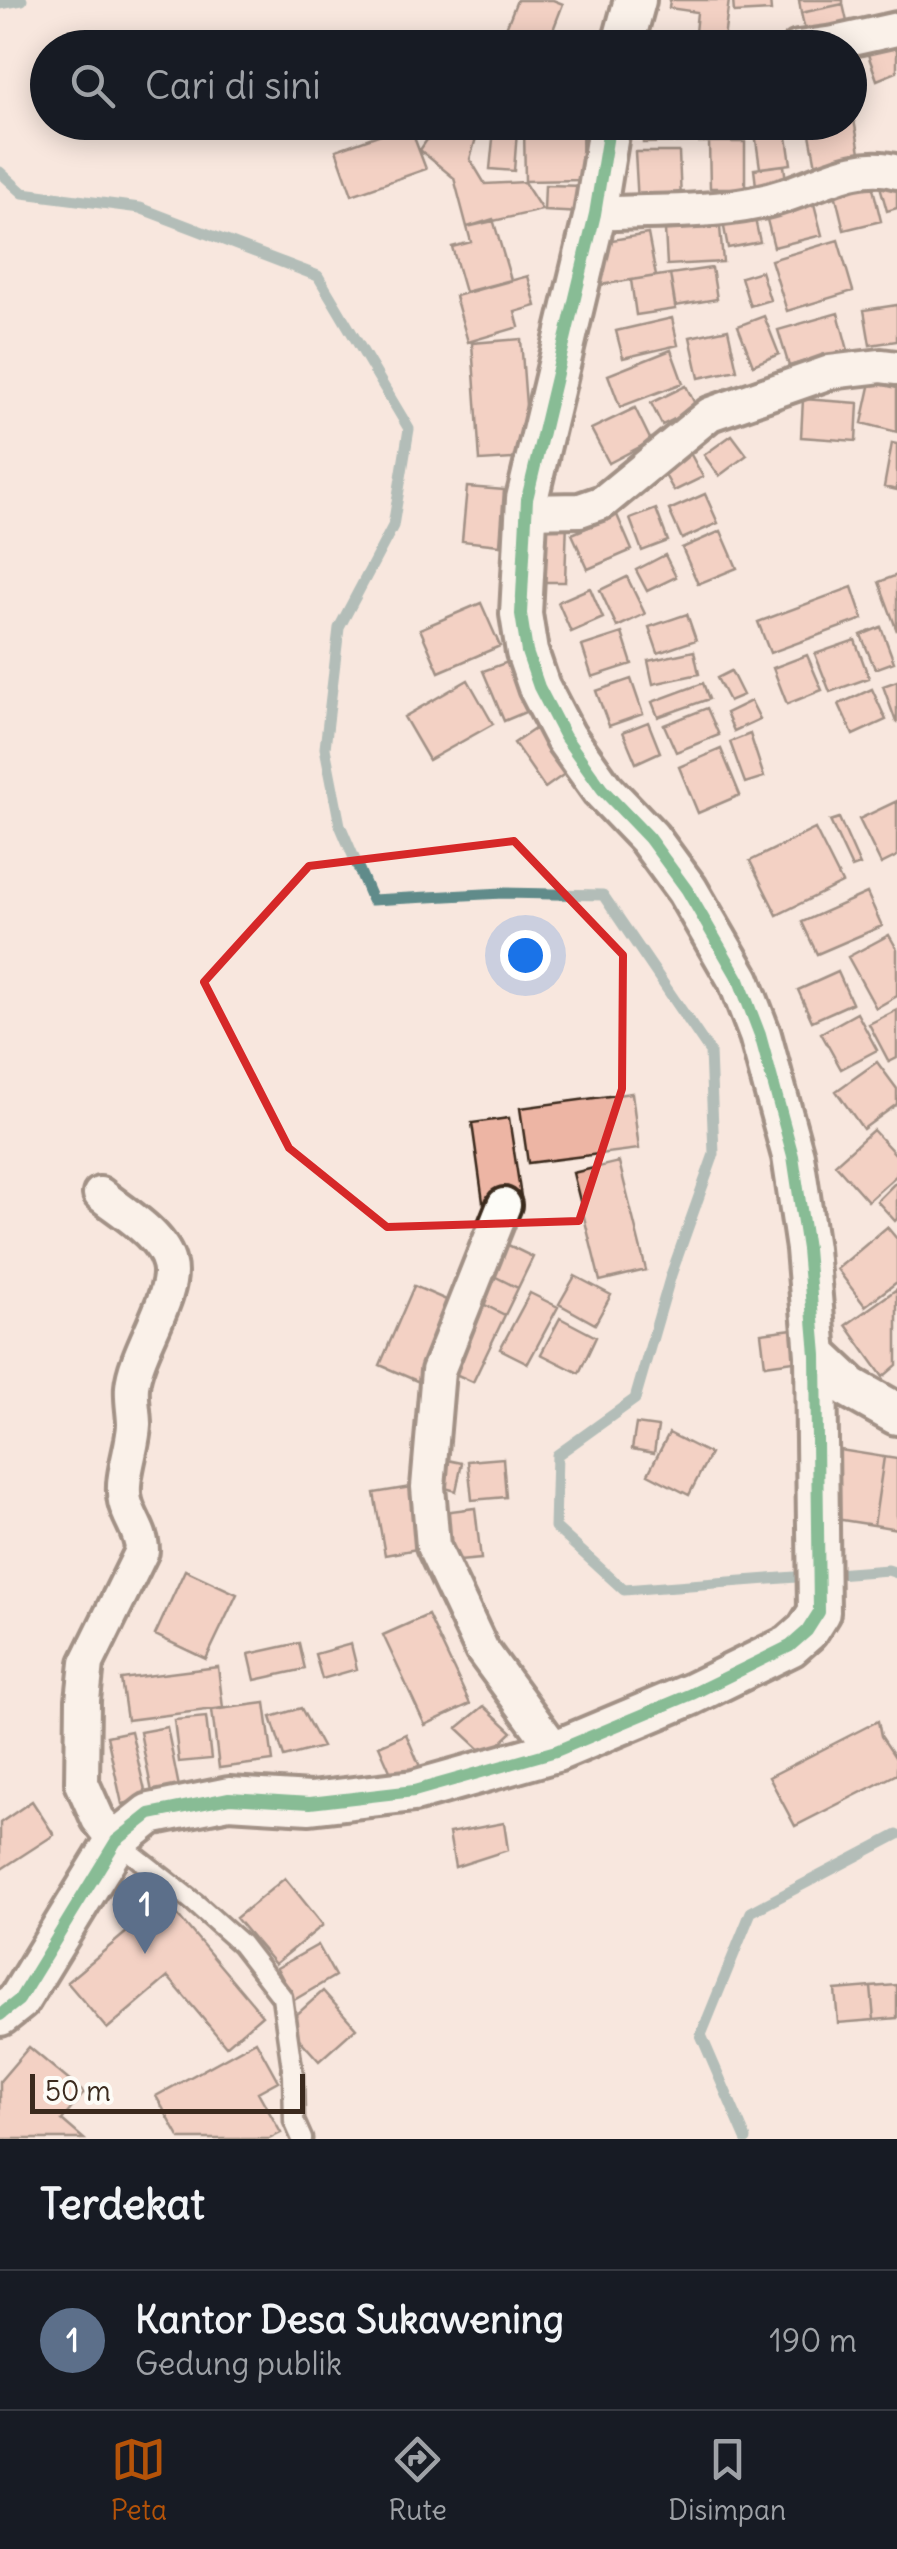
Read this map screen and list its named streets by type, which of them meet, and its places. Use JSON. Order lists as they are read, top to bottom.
{
  "scale_bar": "50 m",
  "page": {
    "search": "Cari di sini",
    "pins": "1",
    "scale": "50 m",
    "heading": "Terdekat",
    "list": [
      {
        "mark": "1",
        "name": "Kantor Desa Sukawening",
        "note": "Gedung publik",
        "value": "190 m"
      }
    ],
    "nav": ["Peta", "Rute", "Disimpan"]
  }
}
